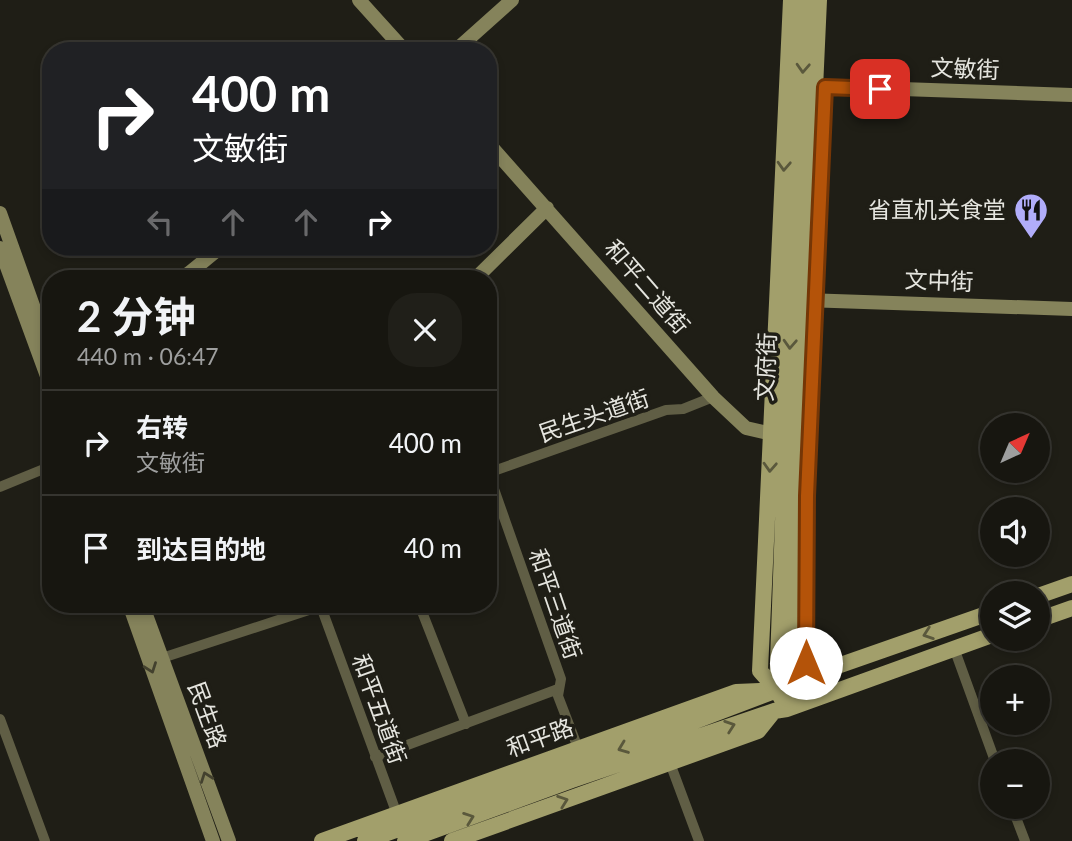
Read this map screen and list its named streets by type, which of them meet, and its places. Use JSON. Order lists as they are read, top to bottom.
{
  "streets": {
    "main road": ["文府街", "和平路"],
    "street": [
      "文敏街",
      "文中街",
      "和平二道街",
      "民生头道街",
      "和平三道街",
      "和平五道街",
      "民生路"
    ]
  },
  "crossings": [
    ["文敏街", "文府街"],
    ["文中街", "文府街"],
    ["和平二道街", "文府街"],
    ["和平二道街", "民生头道街"],
    ["文府街", "和平路"],
    ["和平三道街", "和平路"],
    ["和平五道街", "和平路"]
  ],
  "places": {
    "restaurant": ["省直机关食堂"]
  },
  "north": "top right",
  "page": {
    "turn": ["400 m", "文敏街"],
    "heading": ["2 分钟", "440 m · 06:47"],
    "list": [
      {
        "name": "右转",
        "note": "文敏街",
        "value": "400 m"
      },
      {
        "name": "到达目的地",
        "value": "40 m"
      }
    ],
    "map_buttons": ["+", "−"]
  }
}
